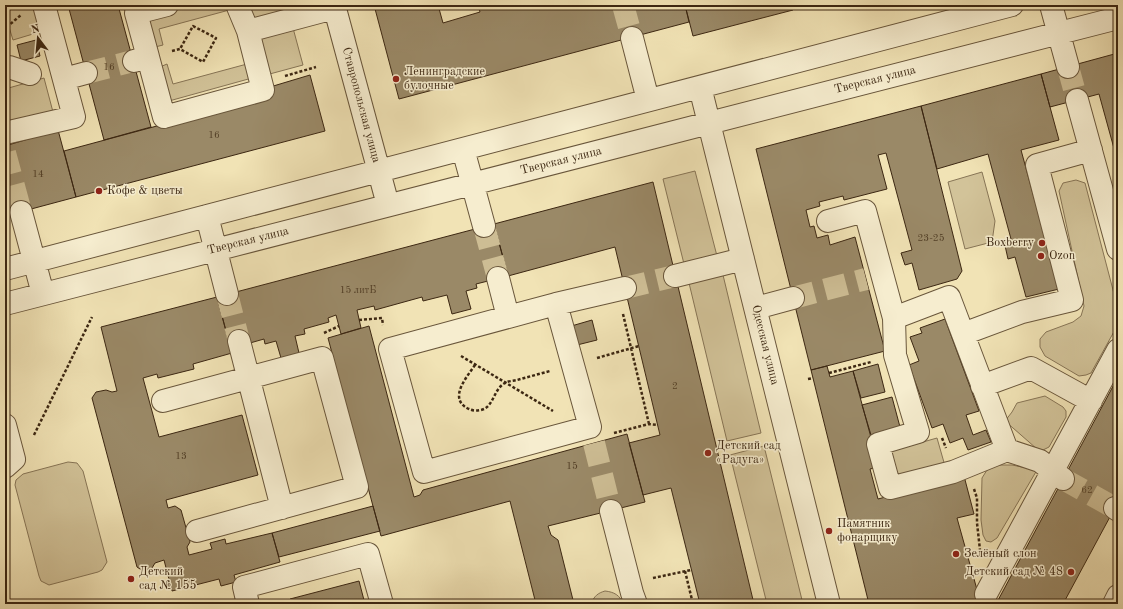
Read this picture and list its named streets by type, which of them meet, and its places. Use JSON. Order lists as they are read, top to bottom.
{
  "streets": {
    "street": ["Тверская улица", "Ставропольская улица", "Одесская улица"]
  },
  "crossings": [
    ["Тверская улица", "Ставропольская улица"],
    ["Тверская улица", "Одесская улица"]
  ],
  "places": [
    "Ленинградские булочные",
    "Кофе & цветы",
    "Boxberry",
    "Ozon",
    "Детский сад «Радуга»",
    "Памятник фонарщику",
    "Зелёный слон",
    "Детский сад № 48",
    "Детский сад № 155"
  ],
  "house_numbers": [
    "16",
    "16",
    "14",
    "23-25",
    "15 литБ",
    "2",
    "13",
    "15",
    "62"
  ],
  "north": "top"
}
